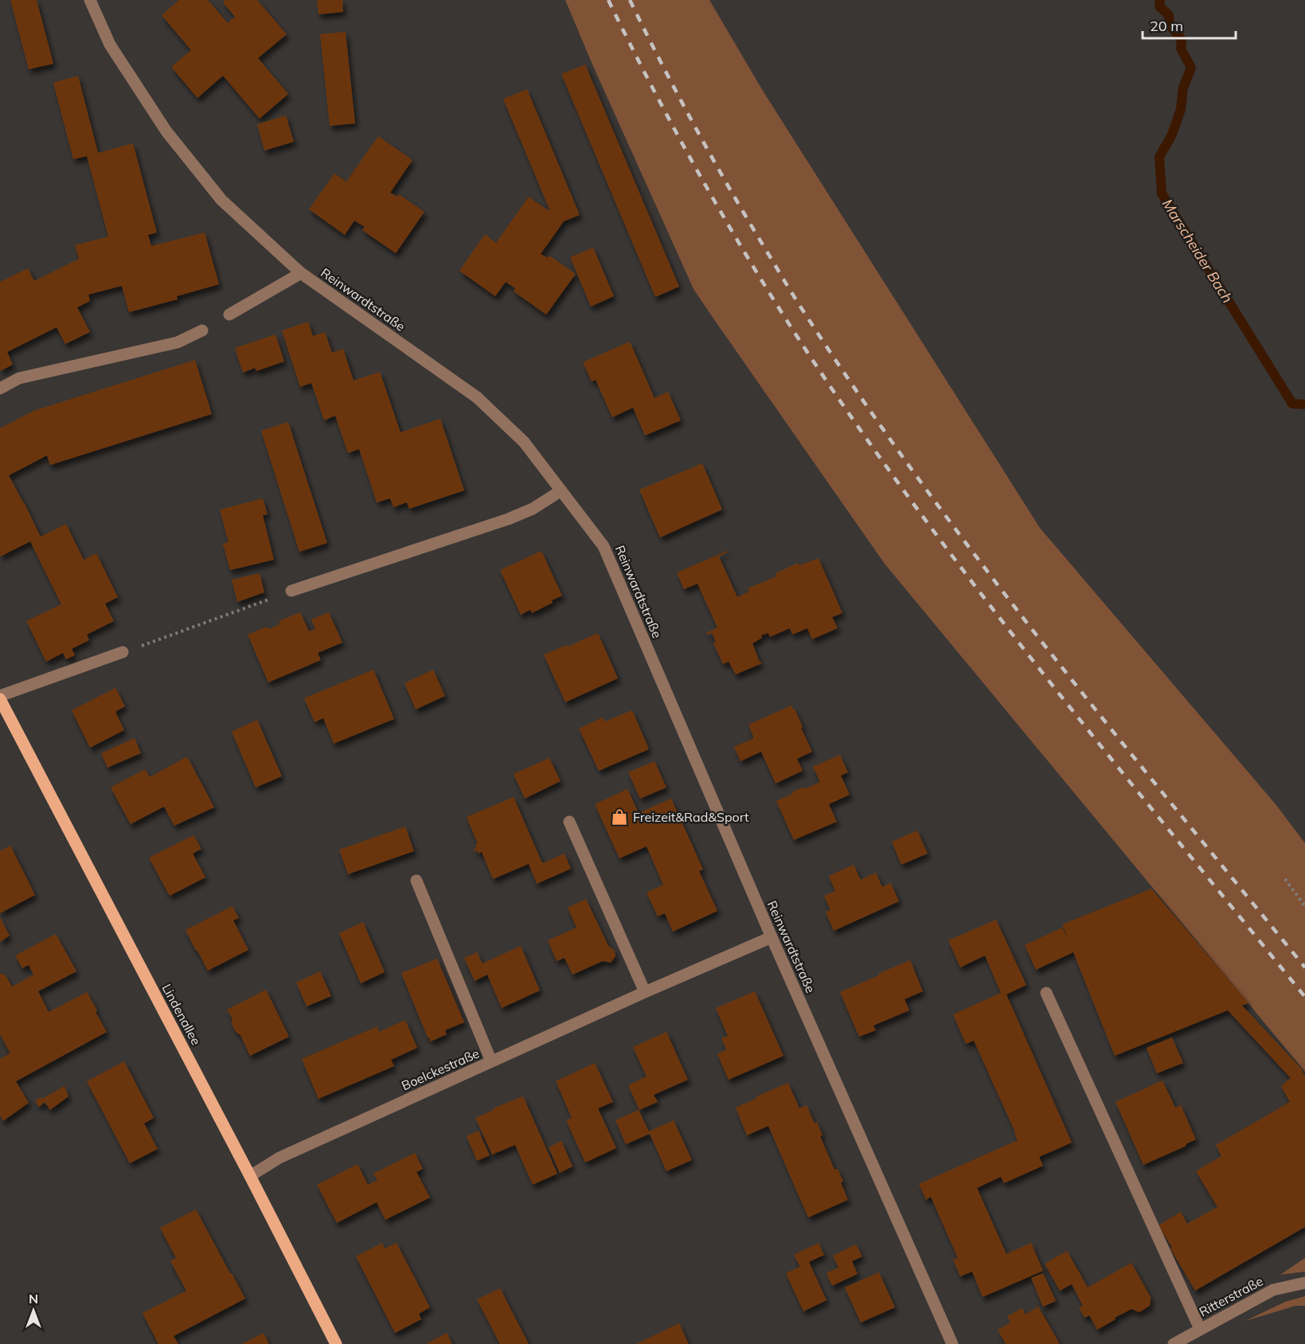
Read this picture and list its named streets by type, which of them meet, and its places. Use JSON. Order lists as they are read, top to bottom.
{
  "streets": {
    "main road": ["Lindenallee"],
    "street": ["Reinwardtstraße", "Boelckestraße", "Ritterstraße"]
  },
  "crossings": [
    ["Reinwardtstraße", "Boelckestraße"],
    ["Lindenallee", "Boelckestraße"]
  ],
  "water": ["Marscheider Bach"],
  "places": {
    "shop": ["Freizeit&Rad&Sport"]
  },
  "scale_bar": "20 m",
  "north": "top"
}
